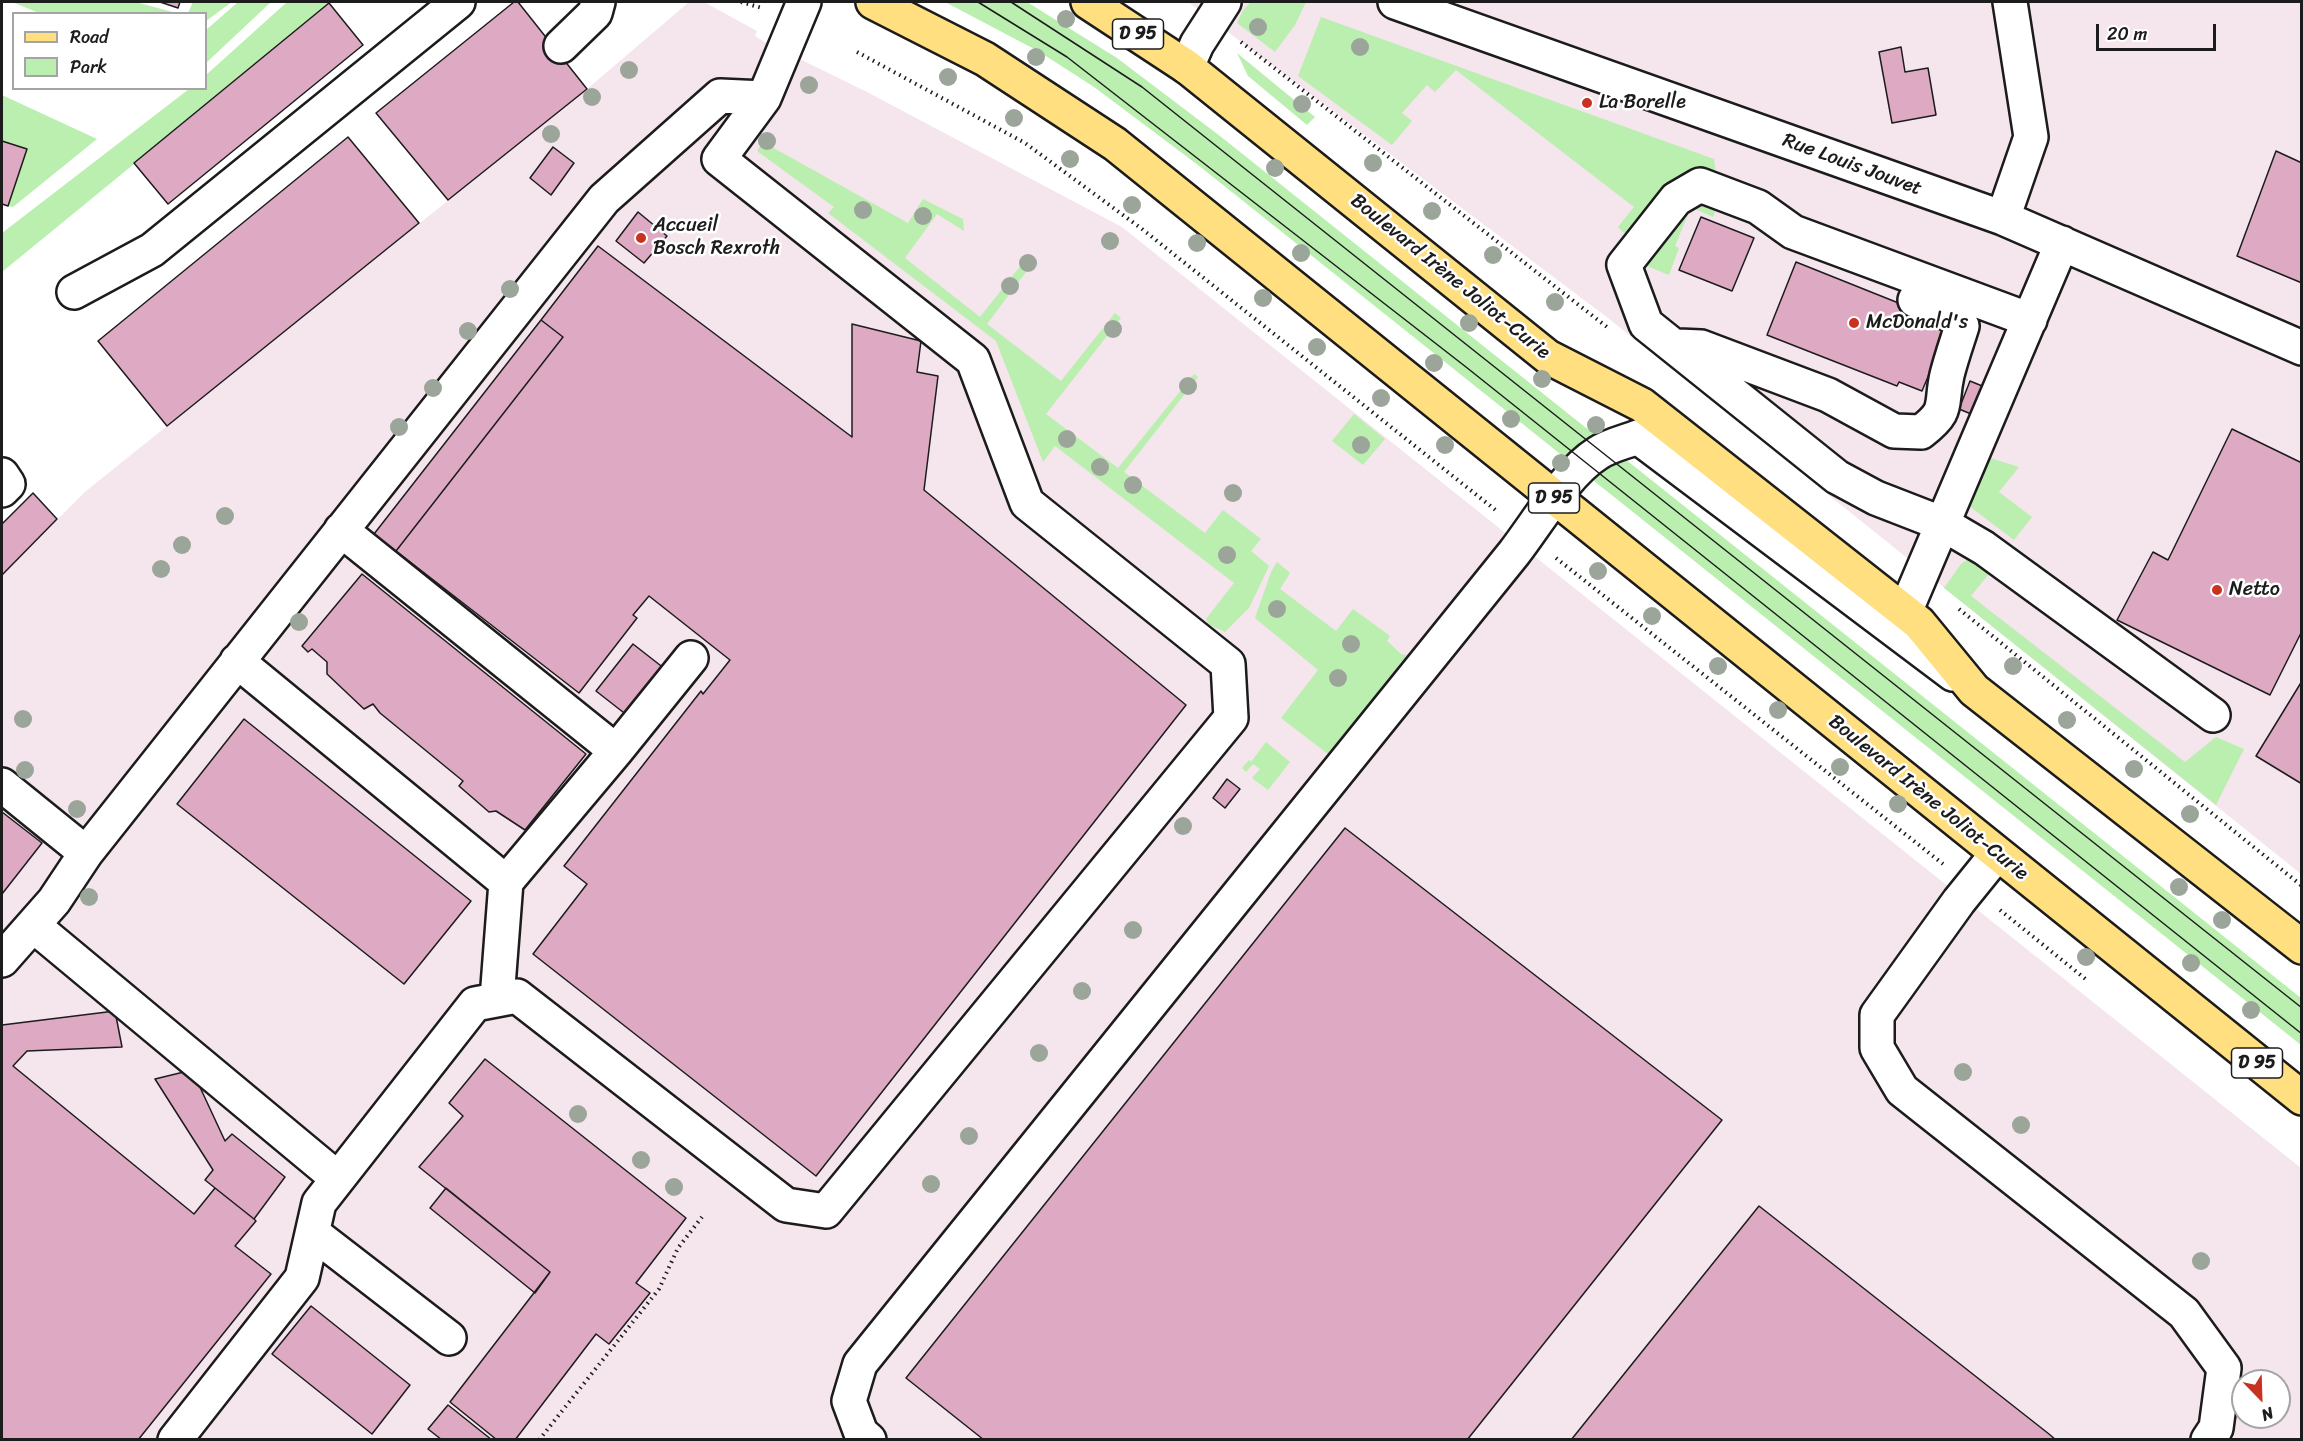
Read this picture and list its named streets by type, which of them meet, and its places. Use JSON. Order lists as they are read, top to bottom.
{
  "streets": {
    "main road": ["D 95", "Boulevard Irène Joliot-Curie"],
    "street": ["Rue Louis Jouvet"]
  },
  "places": [
    "La Borelle",
    "Accueil Bosch Rexroth",
    "McDonald's",
    "Netto"
  ],
  "legend": ["Road", "Park"],
  "scale_bar": "20 m",
  "north": "bottom right"
}
